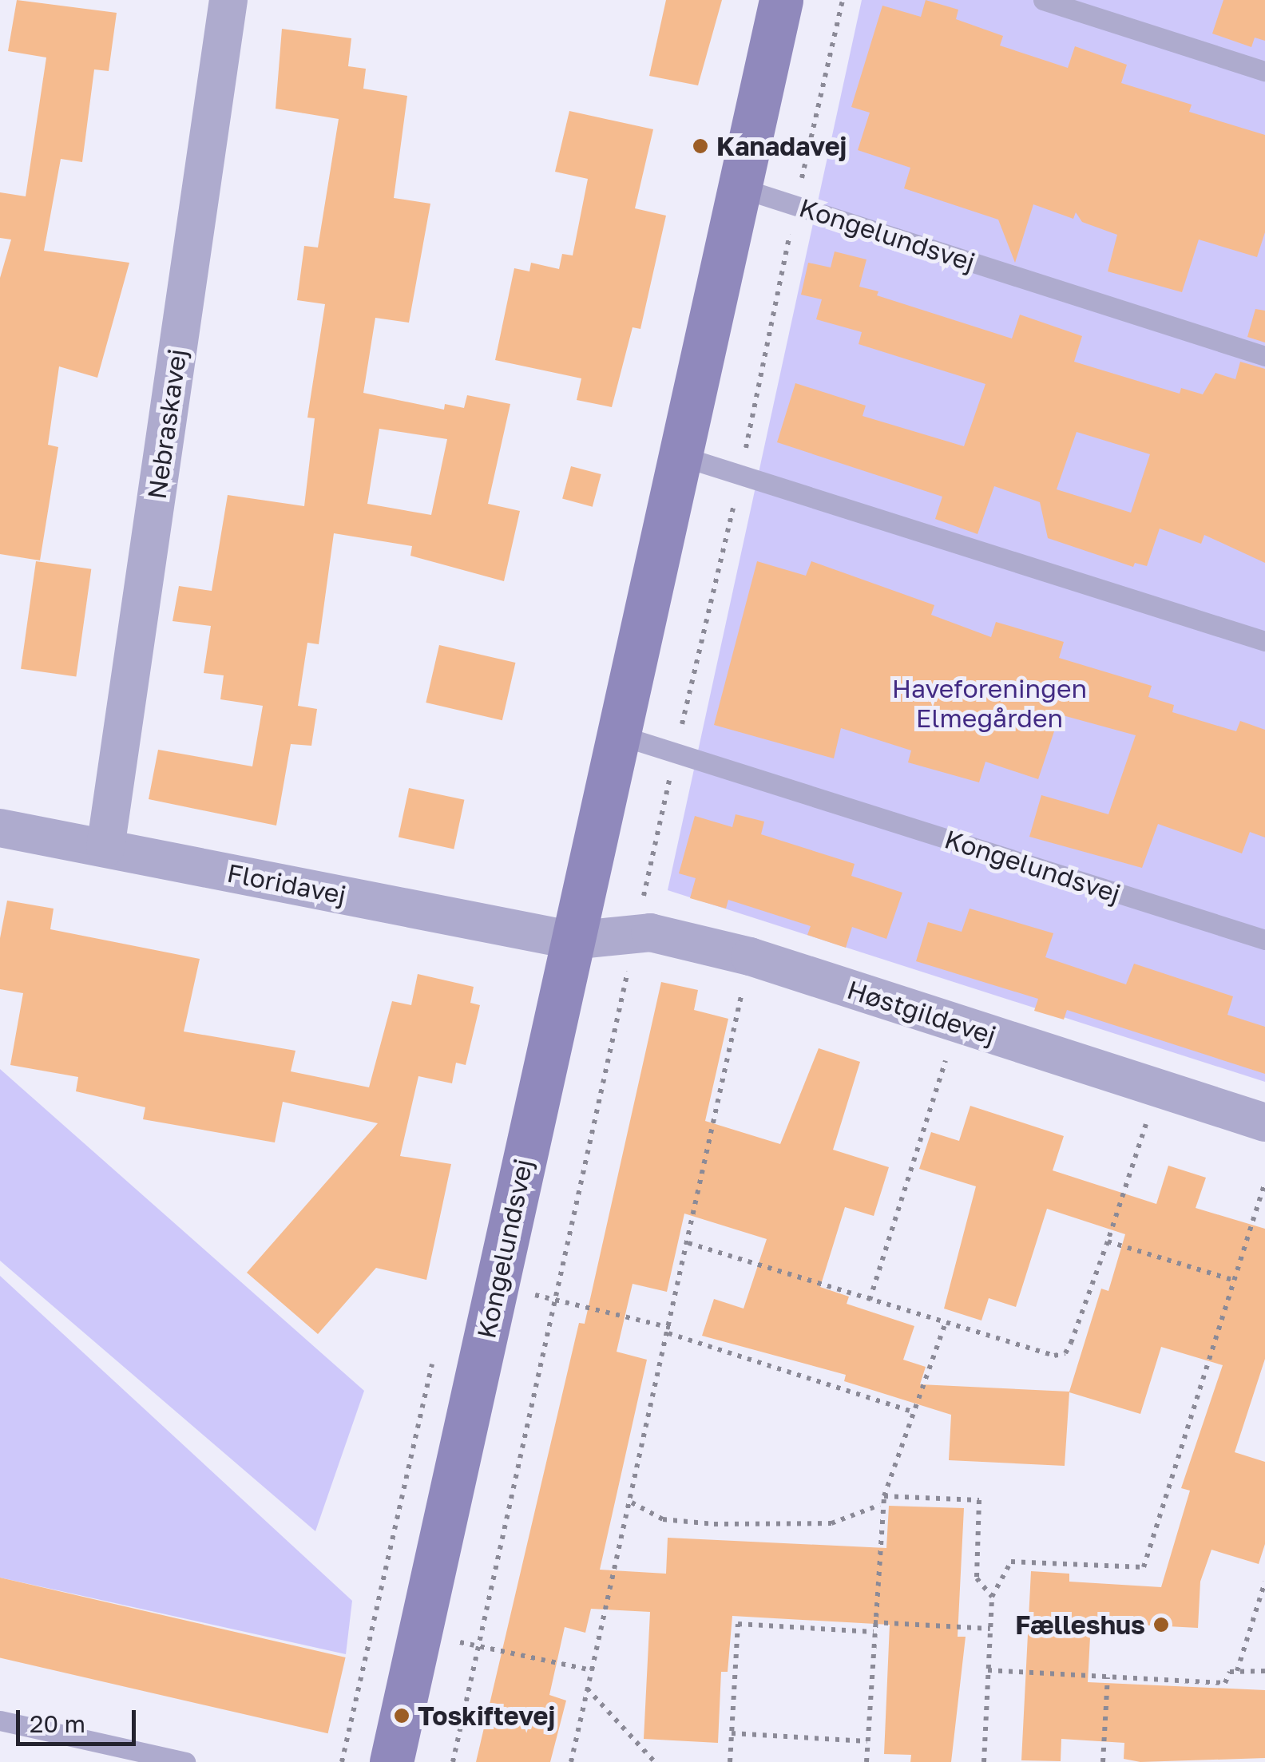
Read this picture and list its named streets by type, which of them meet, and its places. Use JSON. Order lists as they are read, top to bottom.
{
  "streets": {
    "street": [
      "Kongelundsvej",
      "Nebraskavej",
      "Floridavej",
      "Høstgildevej"
    ]
  },
  "crossings": [
    ["Kongelundsvej", "Floridavej"],
    ["Kongelundsvej", "Høstgildevej"],
    ["Nebraskavej", "Floridavej"],
    ["Floridavej", "Høstgildevej"]
  ],
  "parks": ["Haveforeningen Elmegården"],
  "places": ["Kanadavej", "Fælleshus", "Toskiftevej"],
  "scale_bar": "20 m"
}
